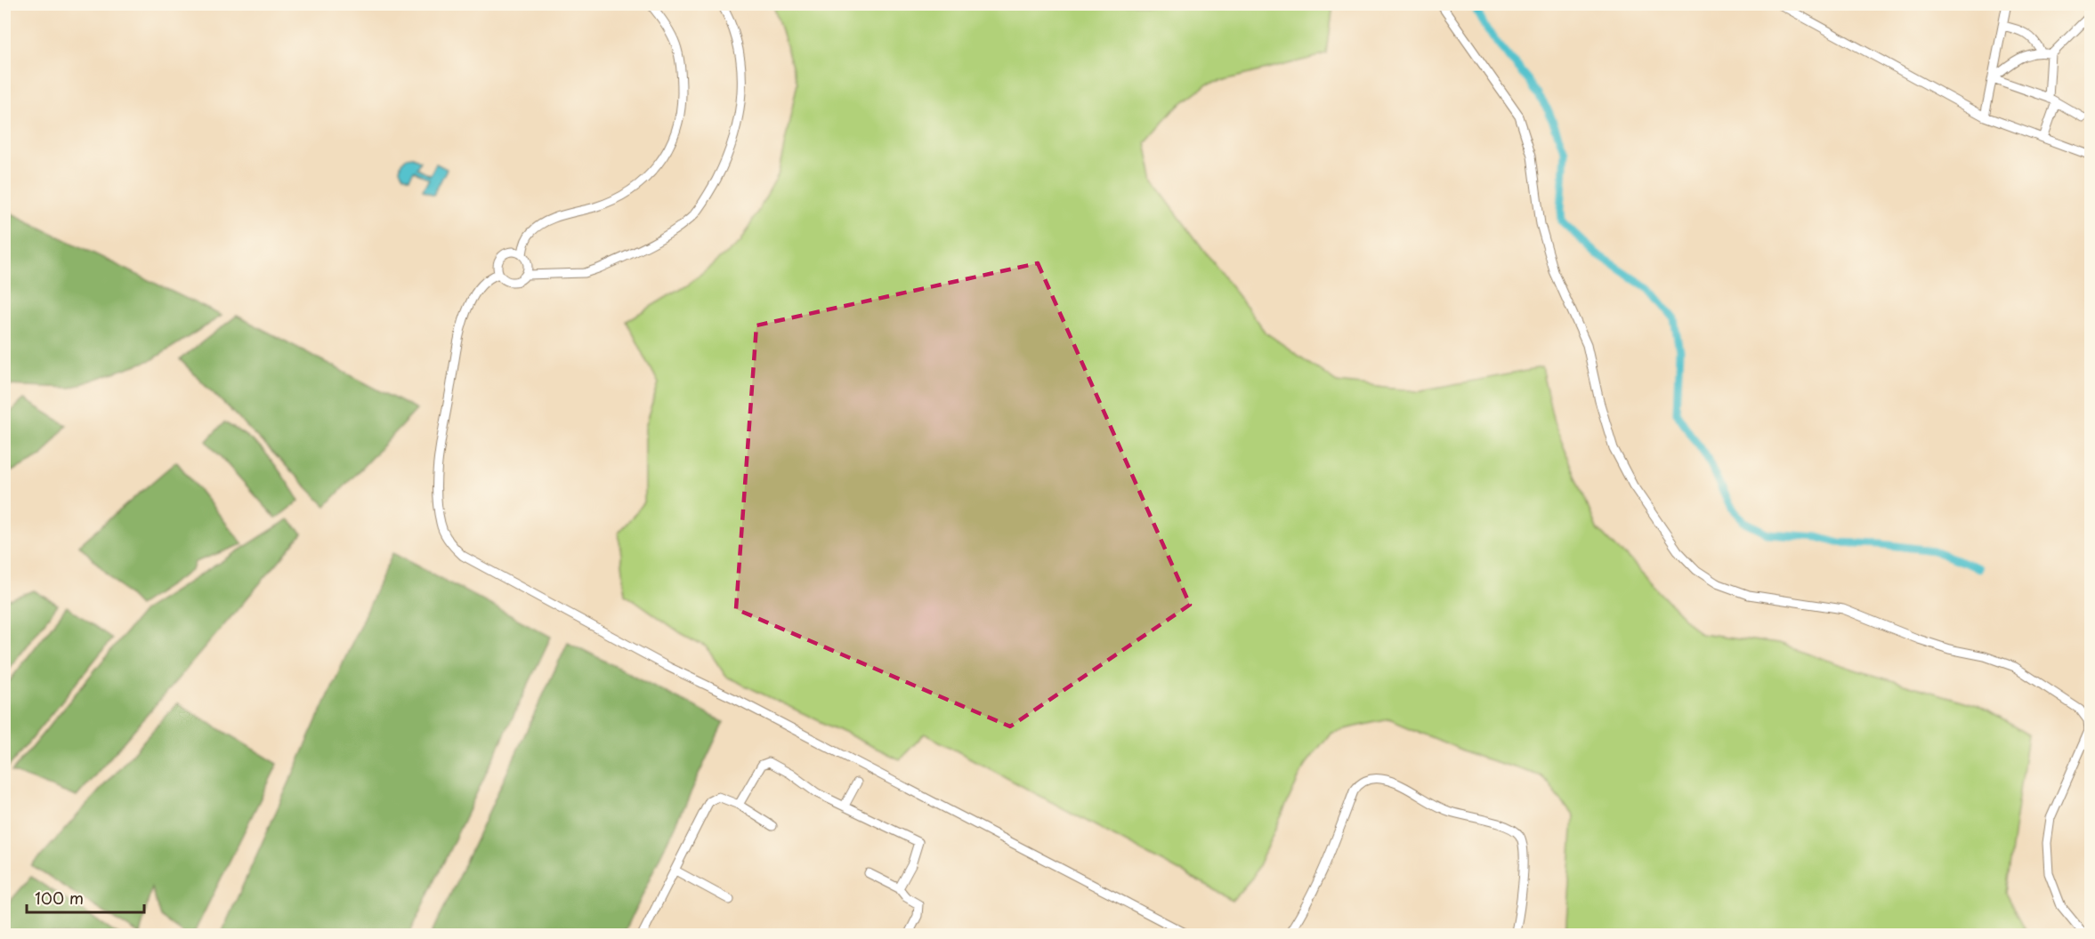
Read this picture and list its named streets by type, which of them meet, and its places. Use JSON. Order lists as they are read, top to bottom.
{
  "scale_bar": "100 m"
}
